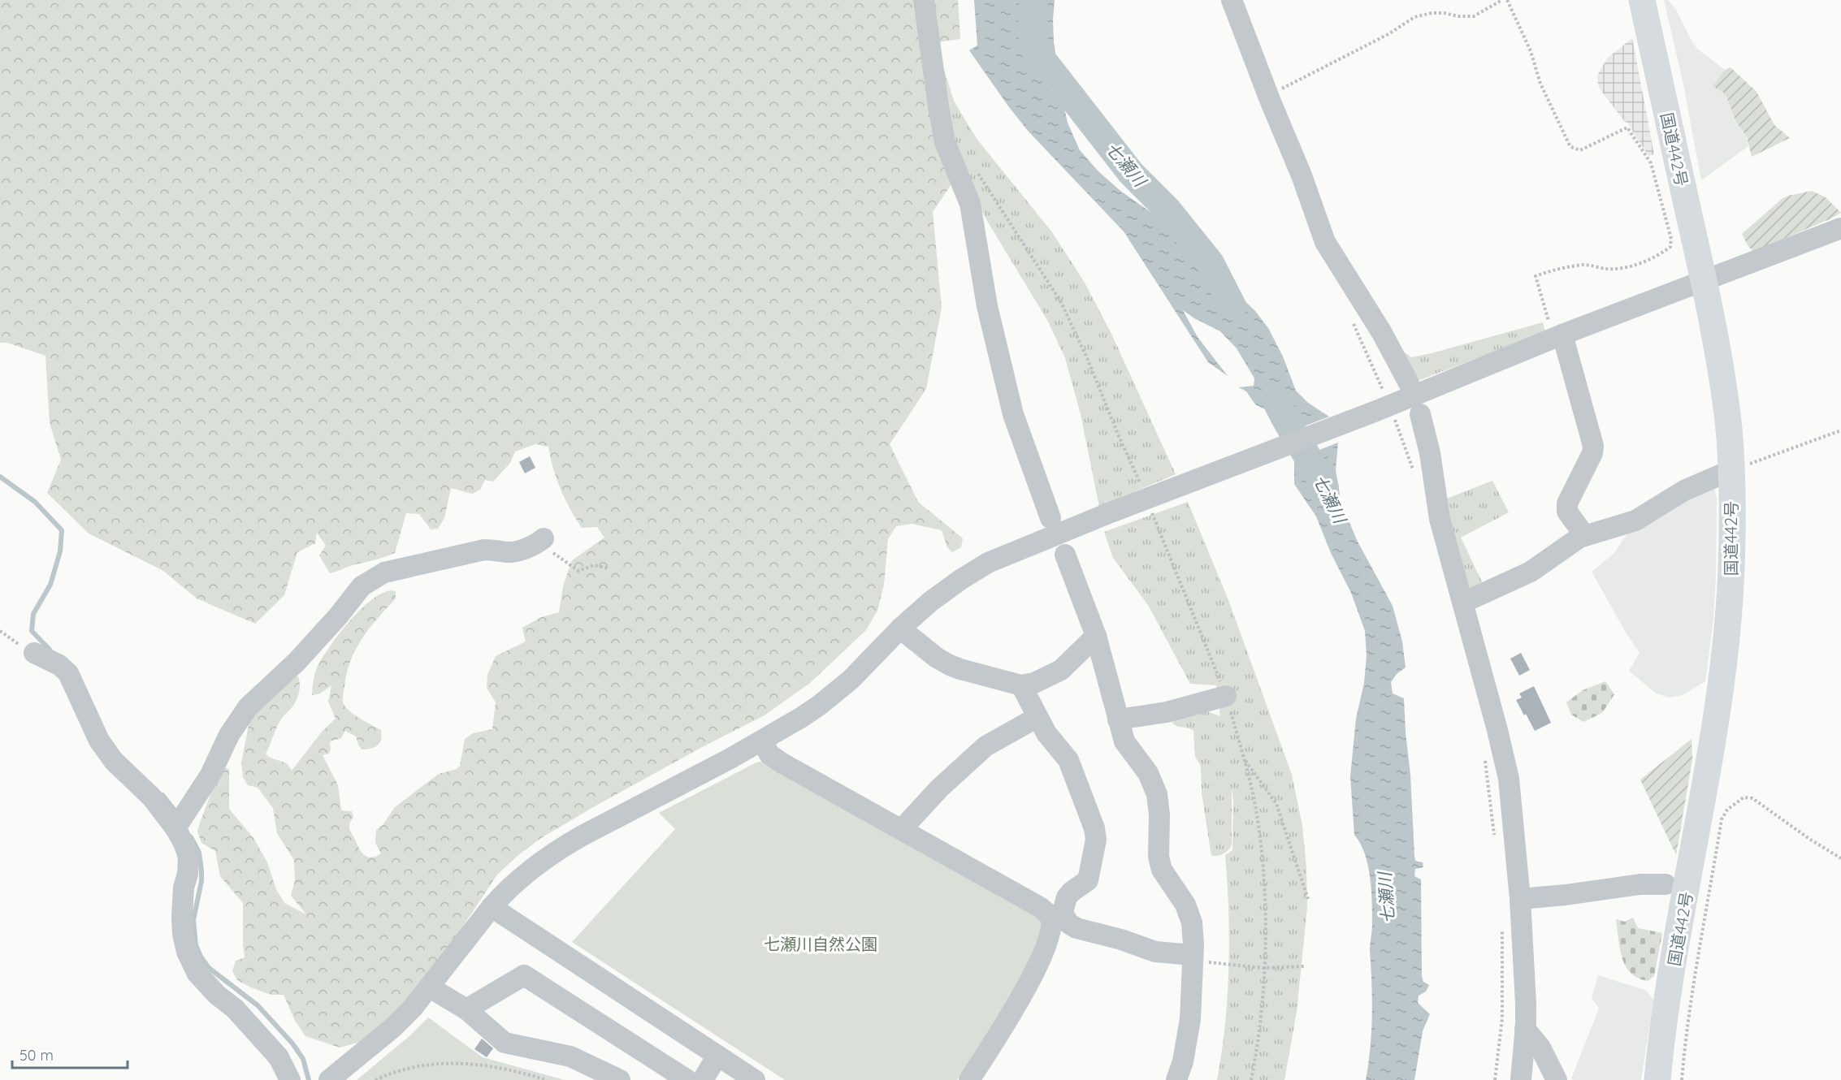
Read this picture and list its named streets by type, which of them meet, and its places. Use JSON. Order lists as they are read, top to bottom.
{
  "streets": {
    "highway": ["国道442号"]
  },
  "water": ["七瀬川"],
  "parks": ["七瀬川自然公園"],
  "scale_bar": "50 m"
}
